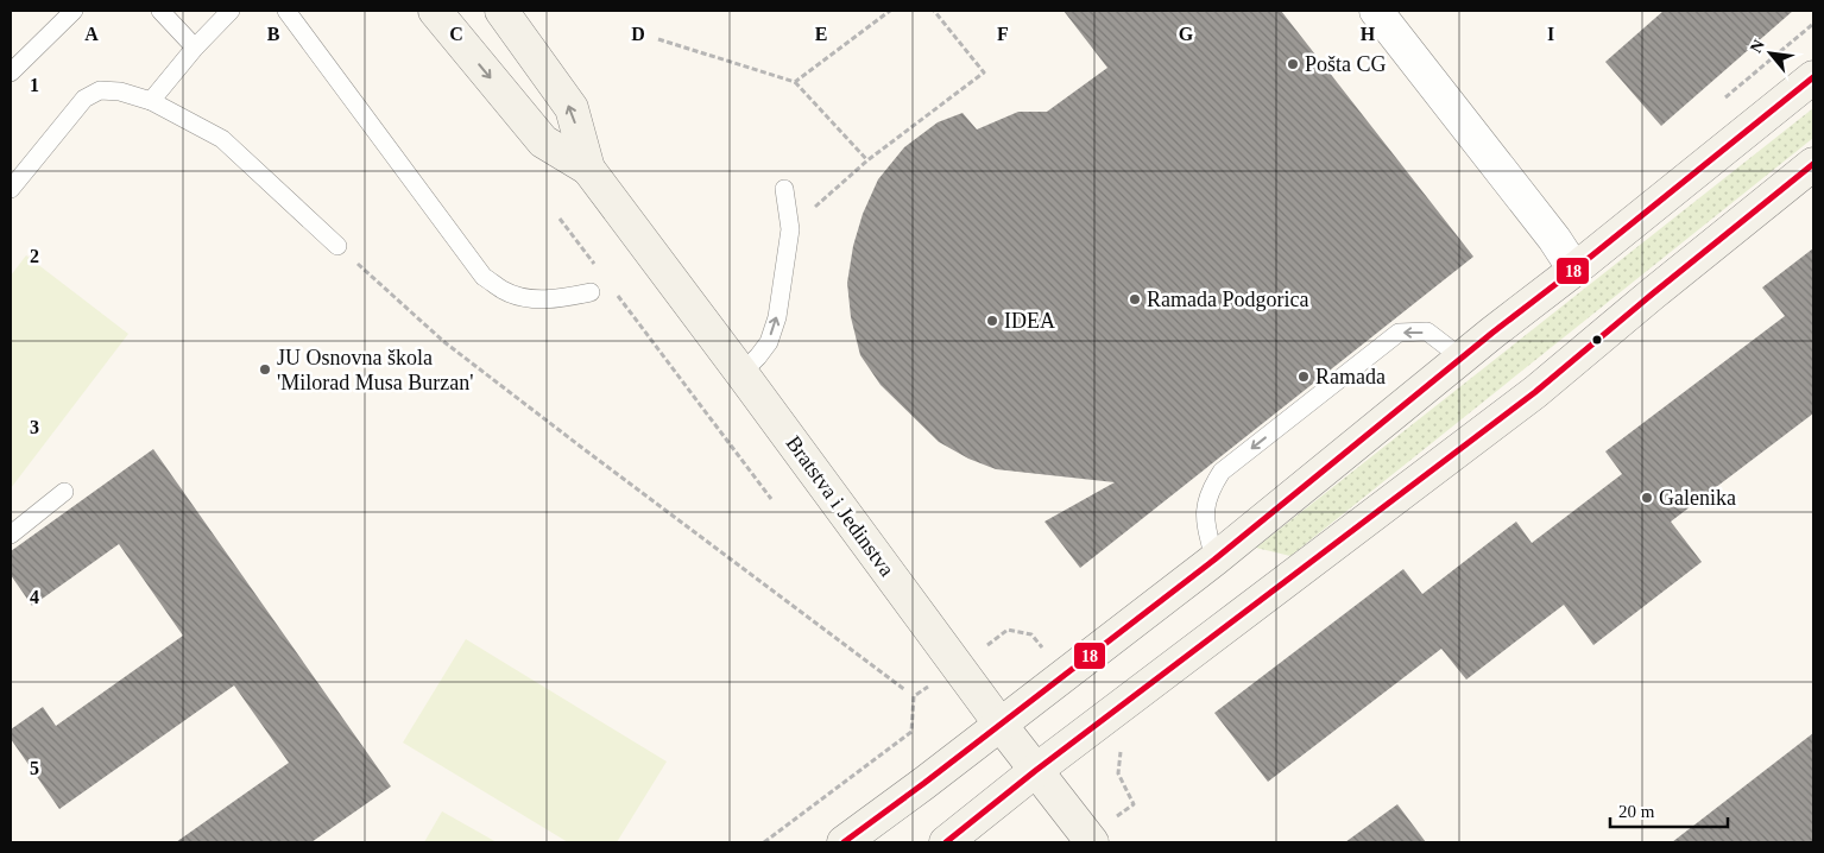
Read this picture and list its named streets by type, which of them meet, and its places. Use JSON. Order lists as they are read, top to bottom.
{
  "streets": {
    "street": ["Bratstva i Jedinstva"]
  },
  "places": [
    "Pošta CG",
    "Ramada Podgorica",
    "IDEA",
    "JU Osnovna škola 'Milorad Musa Burzan'",
    "Ramada",
    "Galenika"
  ],
  "lines": ["transit line 18"],
  "scale_bar": "20 m",
  "north": "top left",
  "grid": {
    "columns": [
      "A",
      "B",
      "C",
      "D",
      "E",
      "F",
      "G",
      "H",
      "I"
    ],
    "rows": [
      "1",
      "2",
      "3",
      "4",
      "5"
    ]
  }
}
